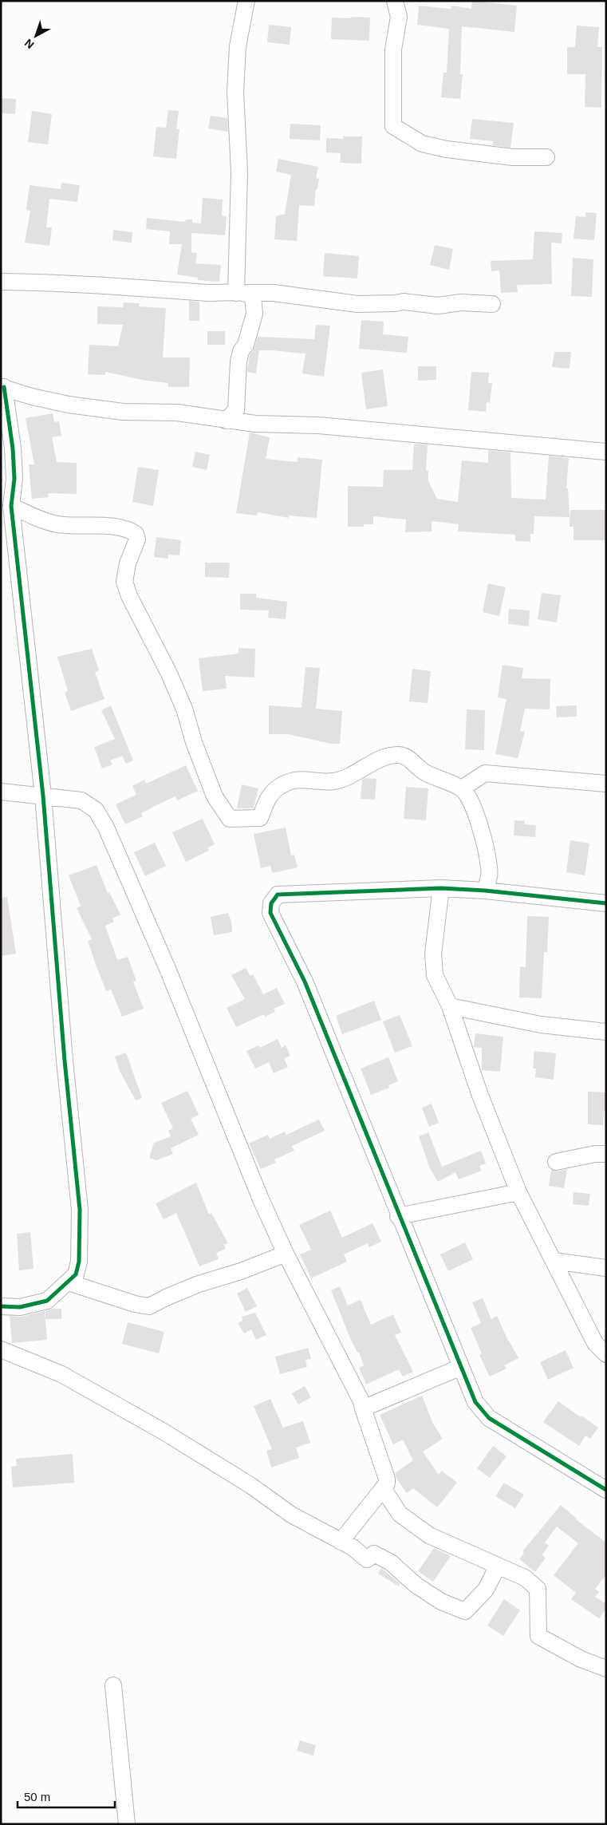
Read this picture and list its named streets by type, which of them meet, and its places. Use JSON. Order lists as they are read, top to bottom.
{
  "scale_bar": "50 m",
  "north": "bottom left"
}
